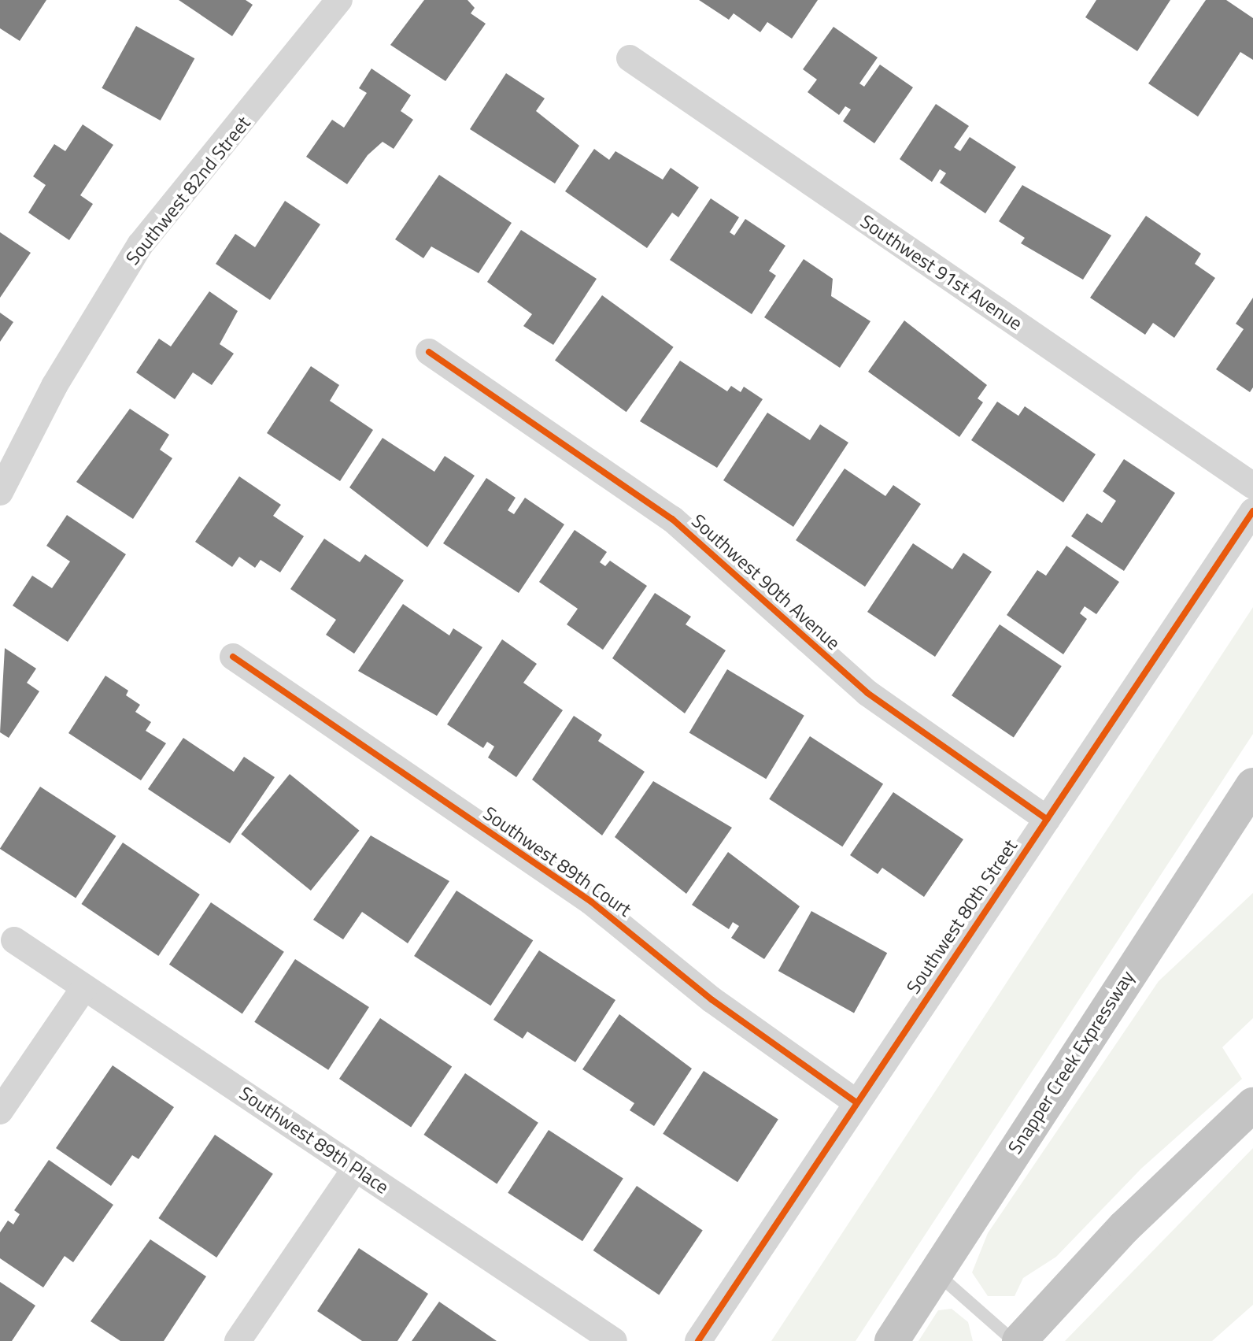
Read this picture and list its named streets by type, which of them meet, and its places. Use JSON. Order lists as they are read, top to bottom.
{
  "streets": {
    "highway": ["Snapper Creek Expressway"],
    "street": [
      "Southwest 82nd Street",
      "Southwest 91st Avenue",
      "Southwest 90th Avenue",
      "Southwest 89th Court",
      "Southwest 80th Street",
      "Southwest 89th Place"
    ]
  },
  "crossings": [
    ["Southwest 90th Avenue", "Southwest 80th Street"],
    ["Southwest 89th Court", "Southwest 80th Street"]
  ]
}
